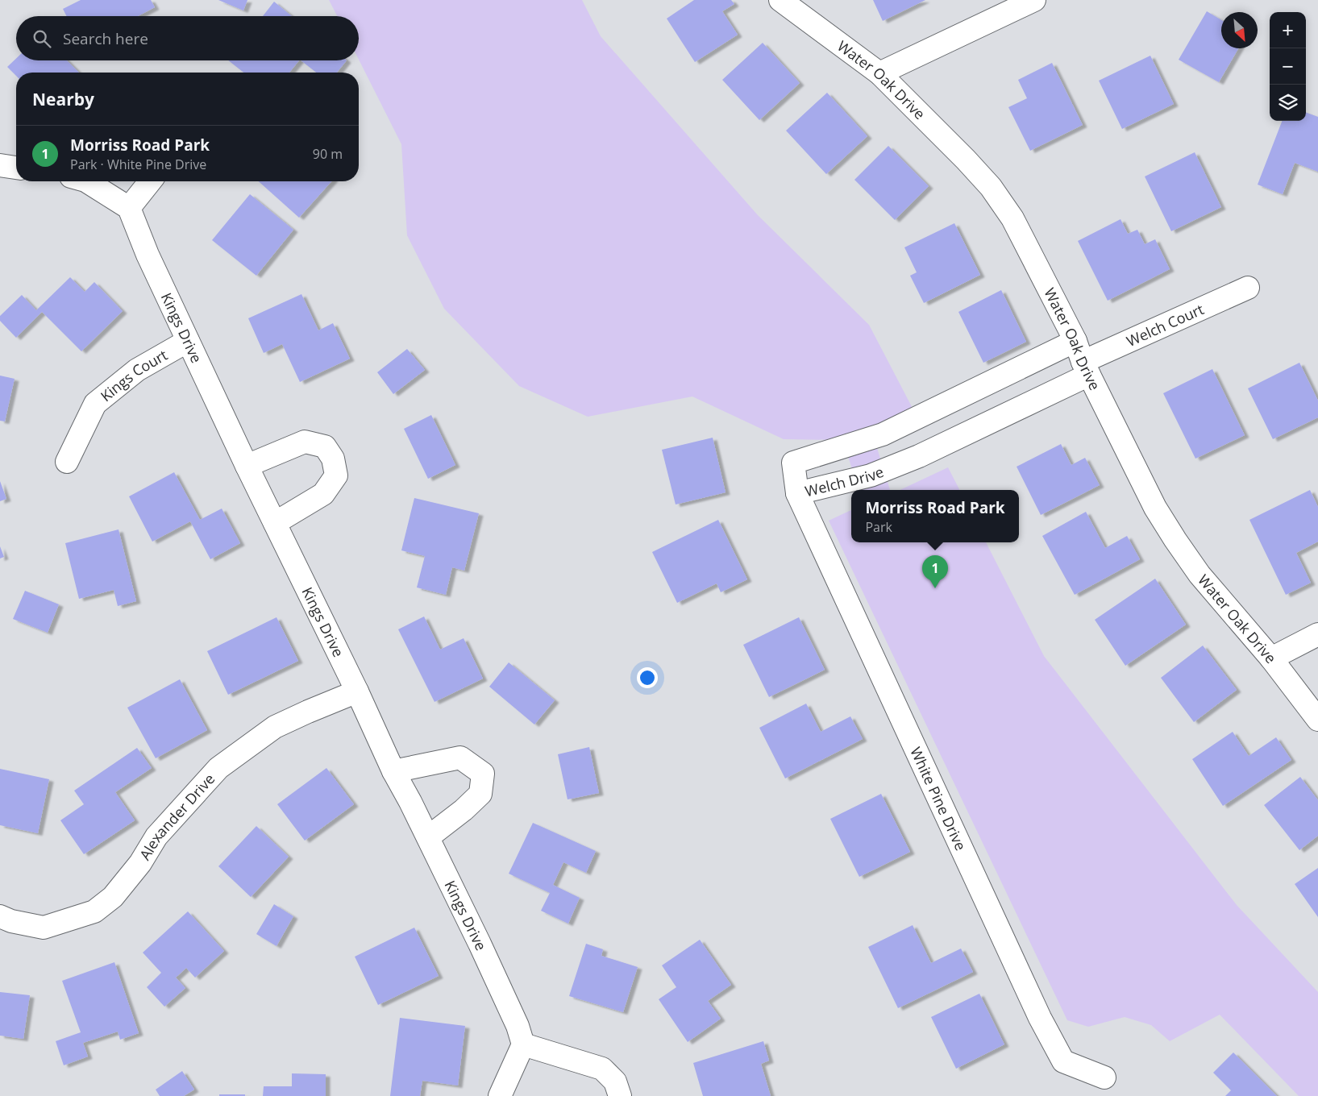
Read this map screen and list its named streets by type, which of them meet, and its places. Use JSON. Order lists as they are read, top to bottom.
{
  "streets": {
    "street": [
      "Water Oak Drive",
      "Welch Court",
      "Kings Drive",
      "Kings Court",
      "Welch Drive",
      "White Pine Drive",
      "Alexander Drive"
    ]
  },
  "crossings": [
    ["Water Oak Drive", "Welch Court"],
    ["Water Oak Drive", "Welch Drive"],
    ["Welch Court", "Welch Drive"],
    ["Kings Drive", "Kings Court"],
    ["Kings Drive", "Alexander Drive"],
    ["Welch Drive", "White Pine Drive"]
  ],
  "north": "bottom right",
  "page": {
    "map_buttons": ["+", "−"],
    "search": "Search here",
    "heading": "Nearby",
    "list": [
      {
        "mark": "1",
        "name": "Morriss Road Park",
        "note": "Park · White Pine Drive",
        "value": "90 m"
      }
    ],
    "popup": ["Morriss Road Park", "Park"],
    "pins": "1"
  }
}
